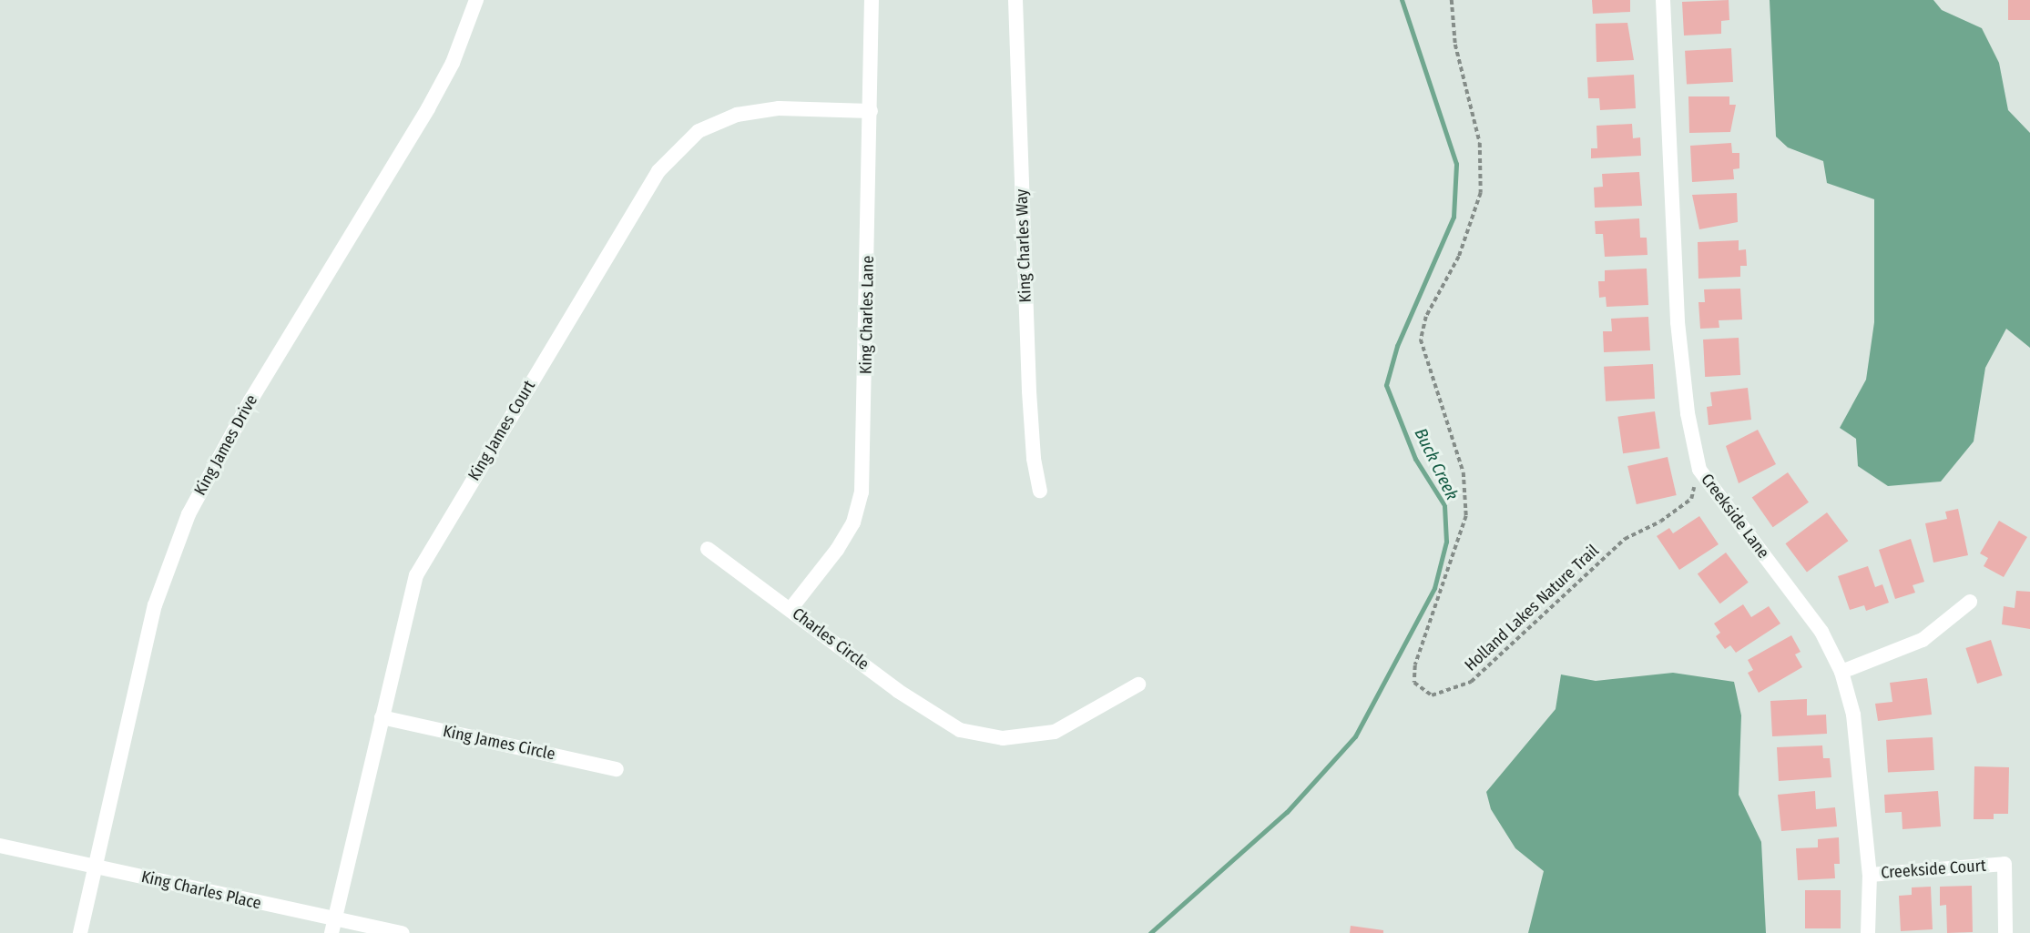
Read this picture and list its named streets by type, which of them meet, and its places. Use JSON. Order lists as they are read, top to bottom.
{
  "streets": {
    "street": [
      "King Charles Way",
      "King Charles Lane",
      "King James Court",
      "King James Drive",
      "Creekside Lane",
      "Charles Circle",
      "King James Circle",
      "Creekside Court",
      "King Charles Place"
    ],
    "path": ["Holland Lakes Nature Trail"]
  },
  "crossings": [
    ["King Charles Lane", "King James Court"],
    ["King Charles Lane", "Charles Circle"],
    ["King James Court", "King James Circle"],
    ["King James Court", "King Charles Place"],
    ["King James Drive", "King Charles Place"],
    ["Creekside Lane", "Holland Lakes Nature Trail"],
    ["Creekside Lane", "Creekside Court"]
  ],
  "water": ["Buck Creek"]
}
